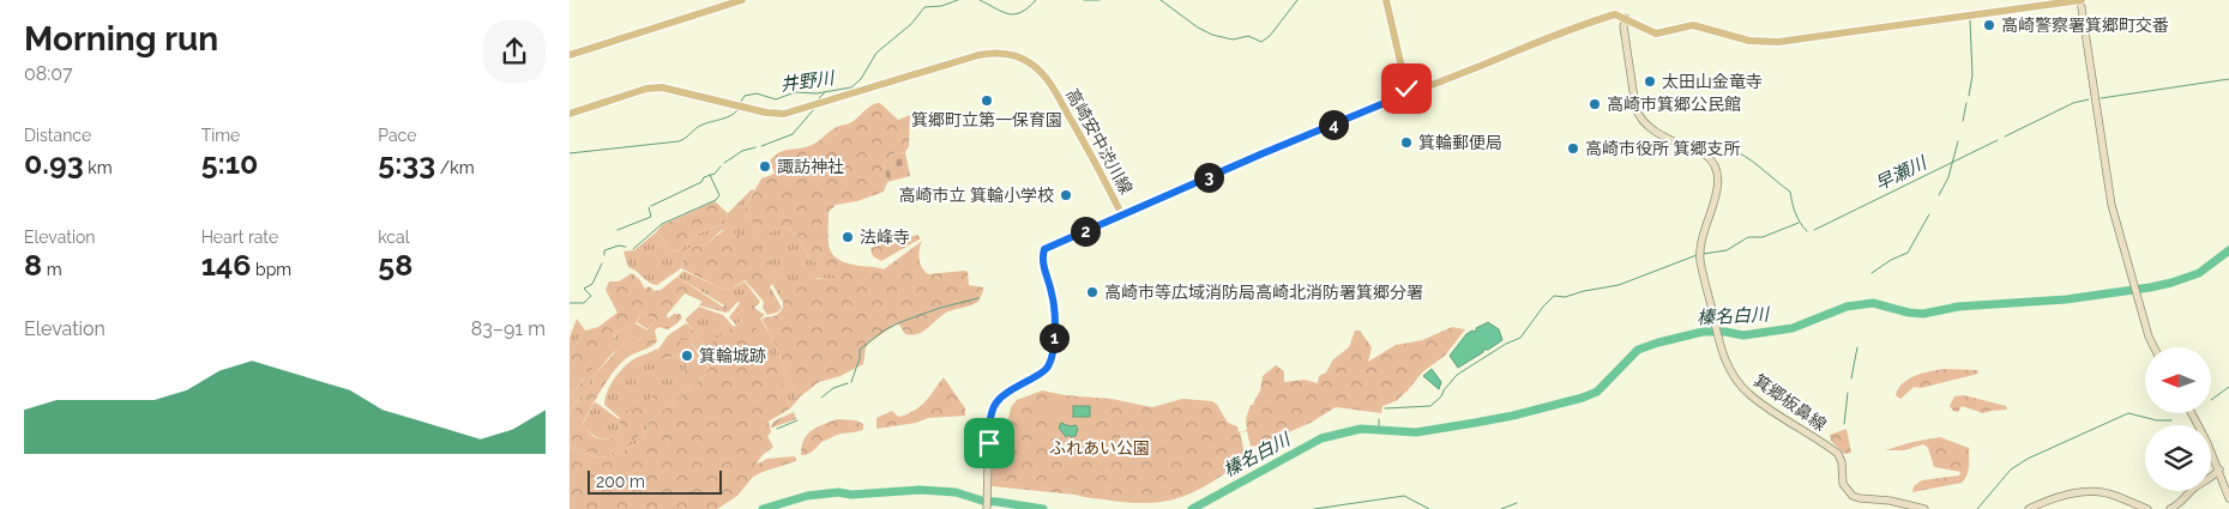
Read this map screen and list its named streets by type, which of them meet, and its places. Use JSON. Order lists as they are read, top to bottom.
{
  "streets": {
    "main road": ["高崎安中渋川線", "箕郷板鼻線"]
  },
  "crossings": [
    ["高崎安中渋川線", "箕郷板鼻線"]
  ],
  "water": ["井野川", "早瀬川", "榛名白川"],
  "parks": ["ふれあい公園"],
  "places": [
    "高崎警察署箕郷町交番",
    "太田山金竜寺",
    "箕郷町立第一保育園",
    "高崎市箕郷公民館",
    "箕輪郵便局",
    "高崎市役所 箕郷支所",
    "諏訪神社",
    "高崎市立 箕輪小学校",
    "法峰寺",
    "高崎市等広域消防局高崎北消防署箕郷分署",
    "箕輪城跡"
  ],
  "scale_bar": "200 m",
  "north": "left",
  "page": {
    "heading": ["Morning run", "08:07"],
    "stats": [
      ["Distance", "0.93 km"],
      ["Time", "5:10"],
      ["Pace", "5:33 /km"],
      ["Elevation", "8 m"],
      ["Heart rate", "146 bpm"],
      ["kcal", "58"]
    ],
    "pins": [
      "4",
      "3",
      "2",
      "1"
    ],
    "chart": ["Elevation", "83–91 m"],
    "scale": "200 m"
  }
}
